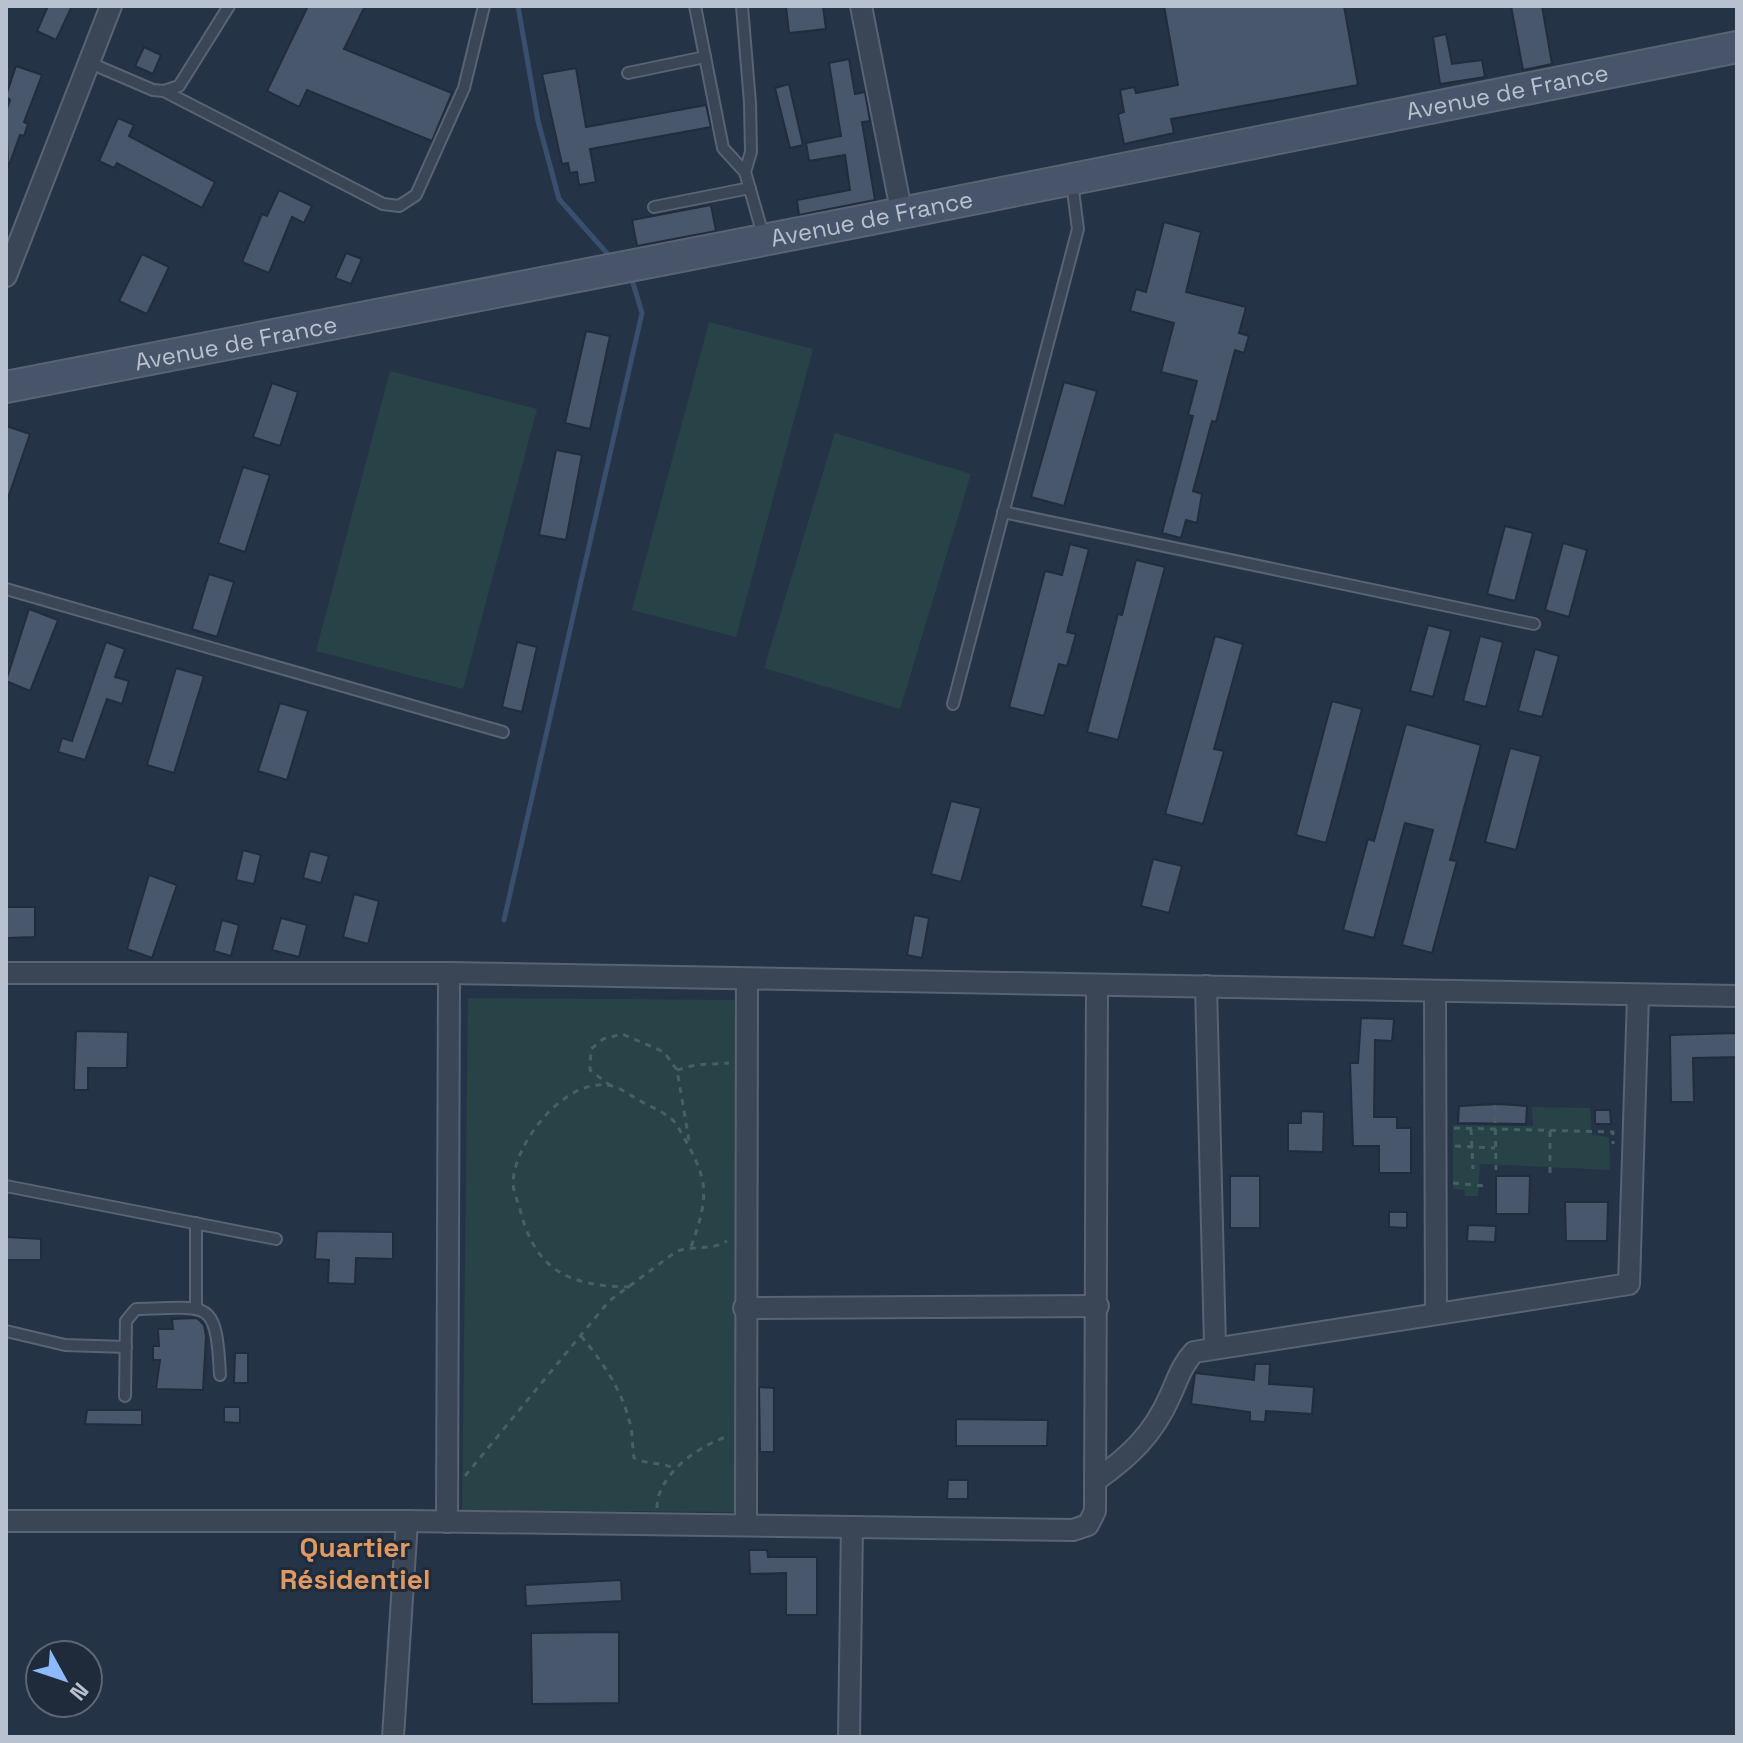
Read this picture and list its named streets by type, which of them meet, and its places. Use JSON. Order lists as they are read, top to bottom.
{
  "streets": {
    "main road": ["Avenue de France"]
  },
  "districts": ["Quartier Résidentiel"],
  "north": "bottom right"
}
